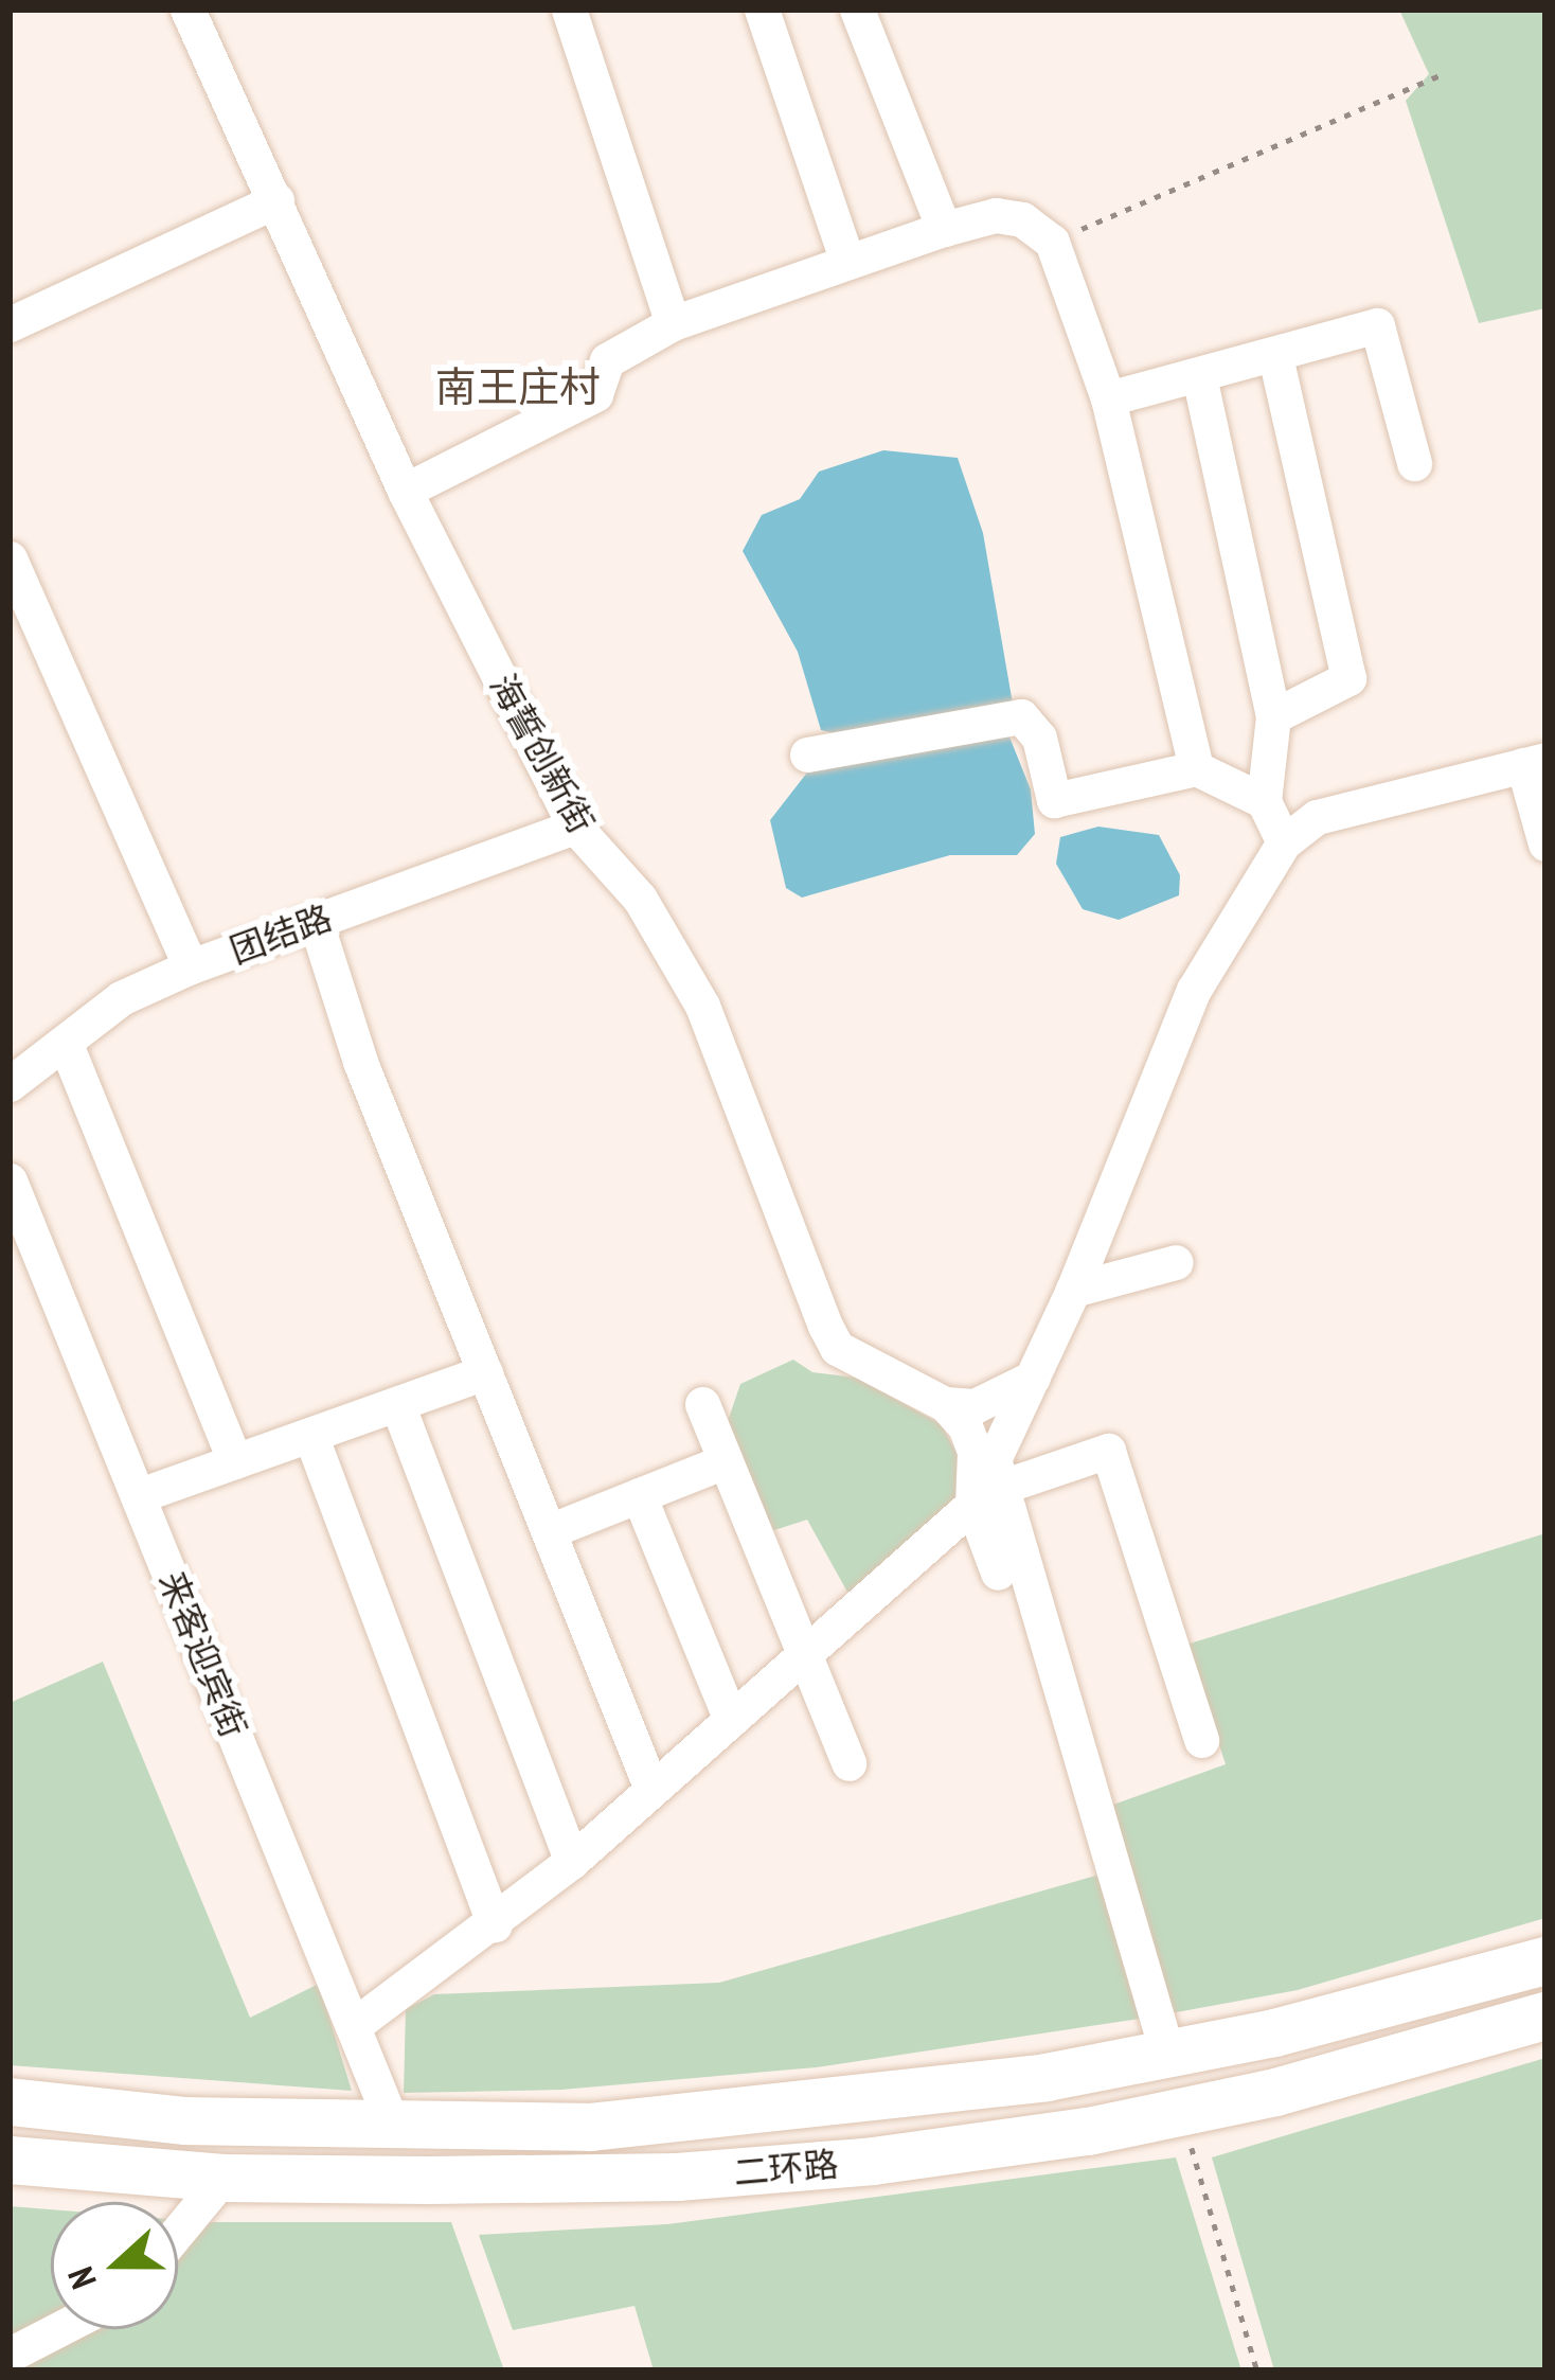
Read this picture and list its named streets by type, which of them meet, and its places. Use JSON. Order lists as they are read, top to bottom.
{
  "streets": {
    "main road": ["二环路"],
    "street": ["海誓创新街", "团结路", "来客迎宾街"]
  },
  "crossings": [
    ["海誓创新街", "团结路"],
    ["来客迎宾街", "二环路"]
  ],
  "districts": ["南王庄村"],
  "north": "left"
}
